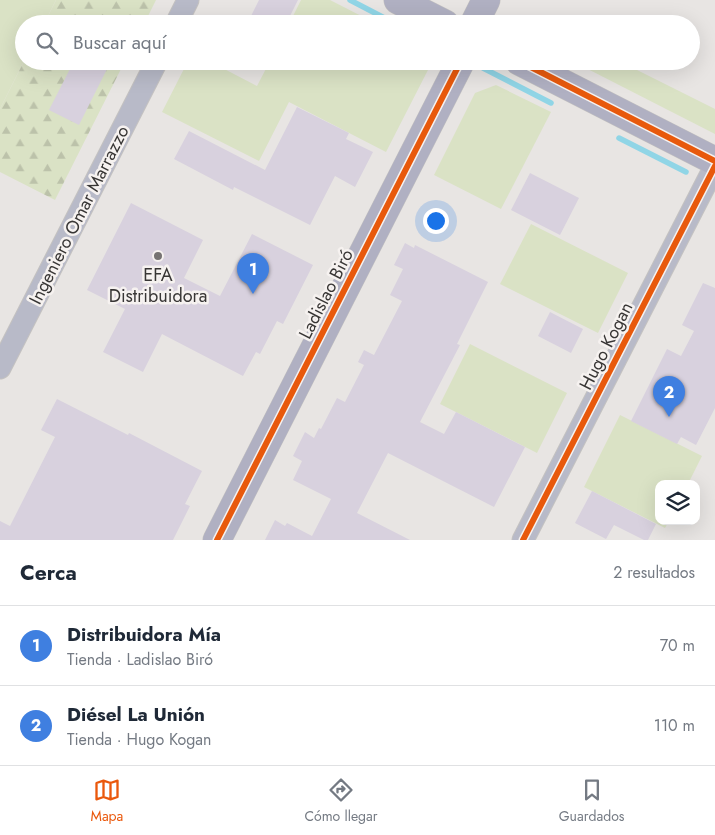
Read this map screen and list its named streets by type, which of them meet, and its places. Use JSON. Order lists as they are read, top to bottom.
{
  "streets": {
    "street": ["Ingeniero Omar Marrazzo", "Ladislao Biró", "Hugo Kogan"]
  },
  "places": ["EFA Distribuidora"],
  "page": {
    "search": "Buscar aquí",
    "pins": ["1", "2"],
    "heading": ["Cerca", "2 resultados"],
    "list": [
      {
        "mark": "1",
        "name": "Distribuidora Mía",
        "note": "Tienda · Ladislao Biró",
        "value": "70 m"
      },
      {
        "mark": "2",
        "name": "Diésel La Unión",
        "note": "Tienda · Hugo Kogan",
        "value": "110 m"
      }
    ],
    "nav": ["Mapa", "Cómo llegar", "Guardados"]
  }
}
